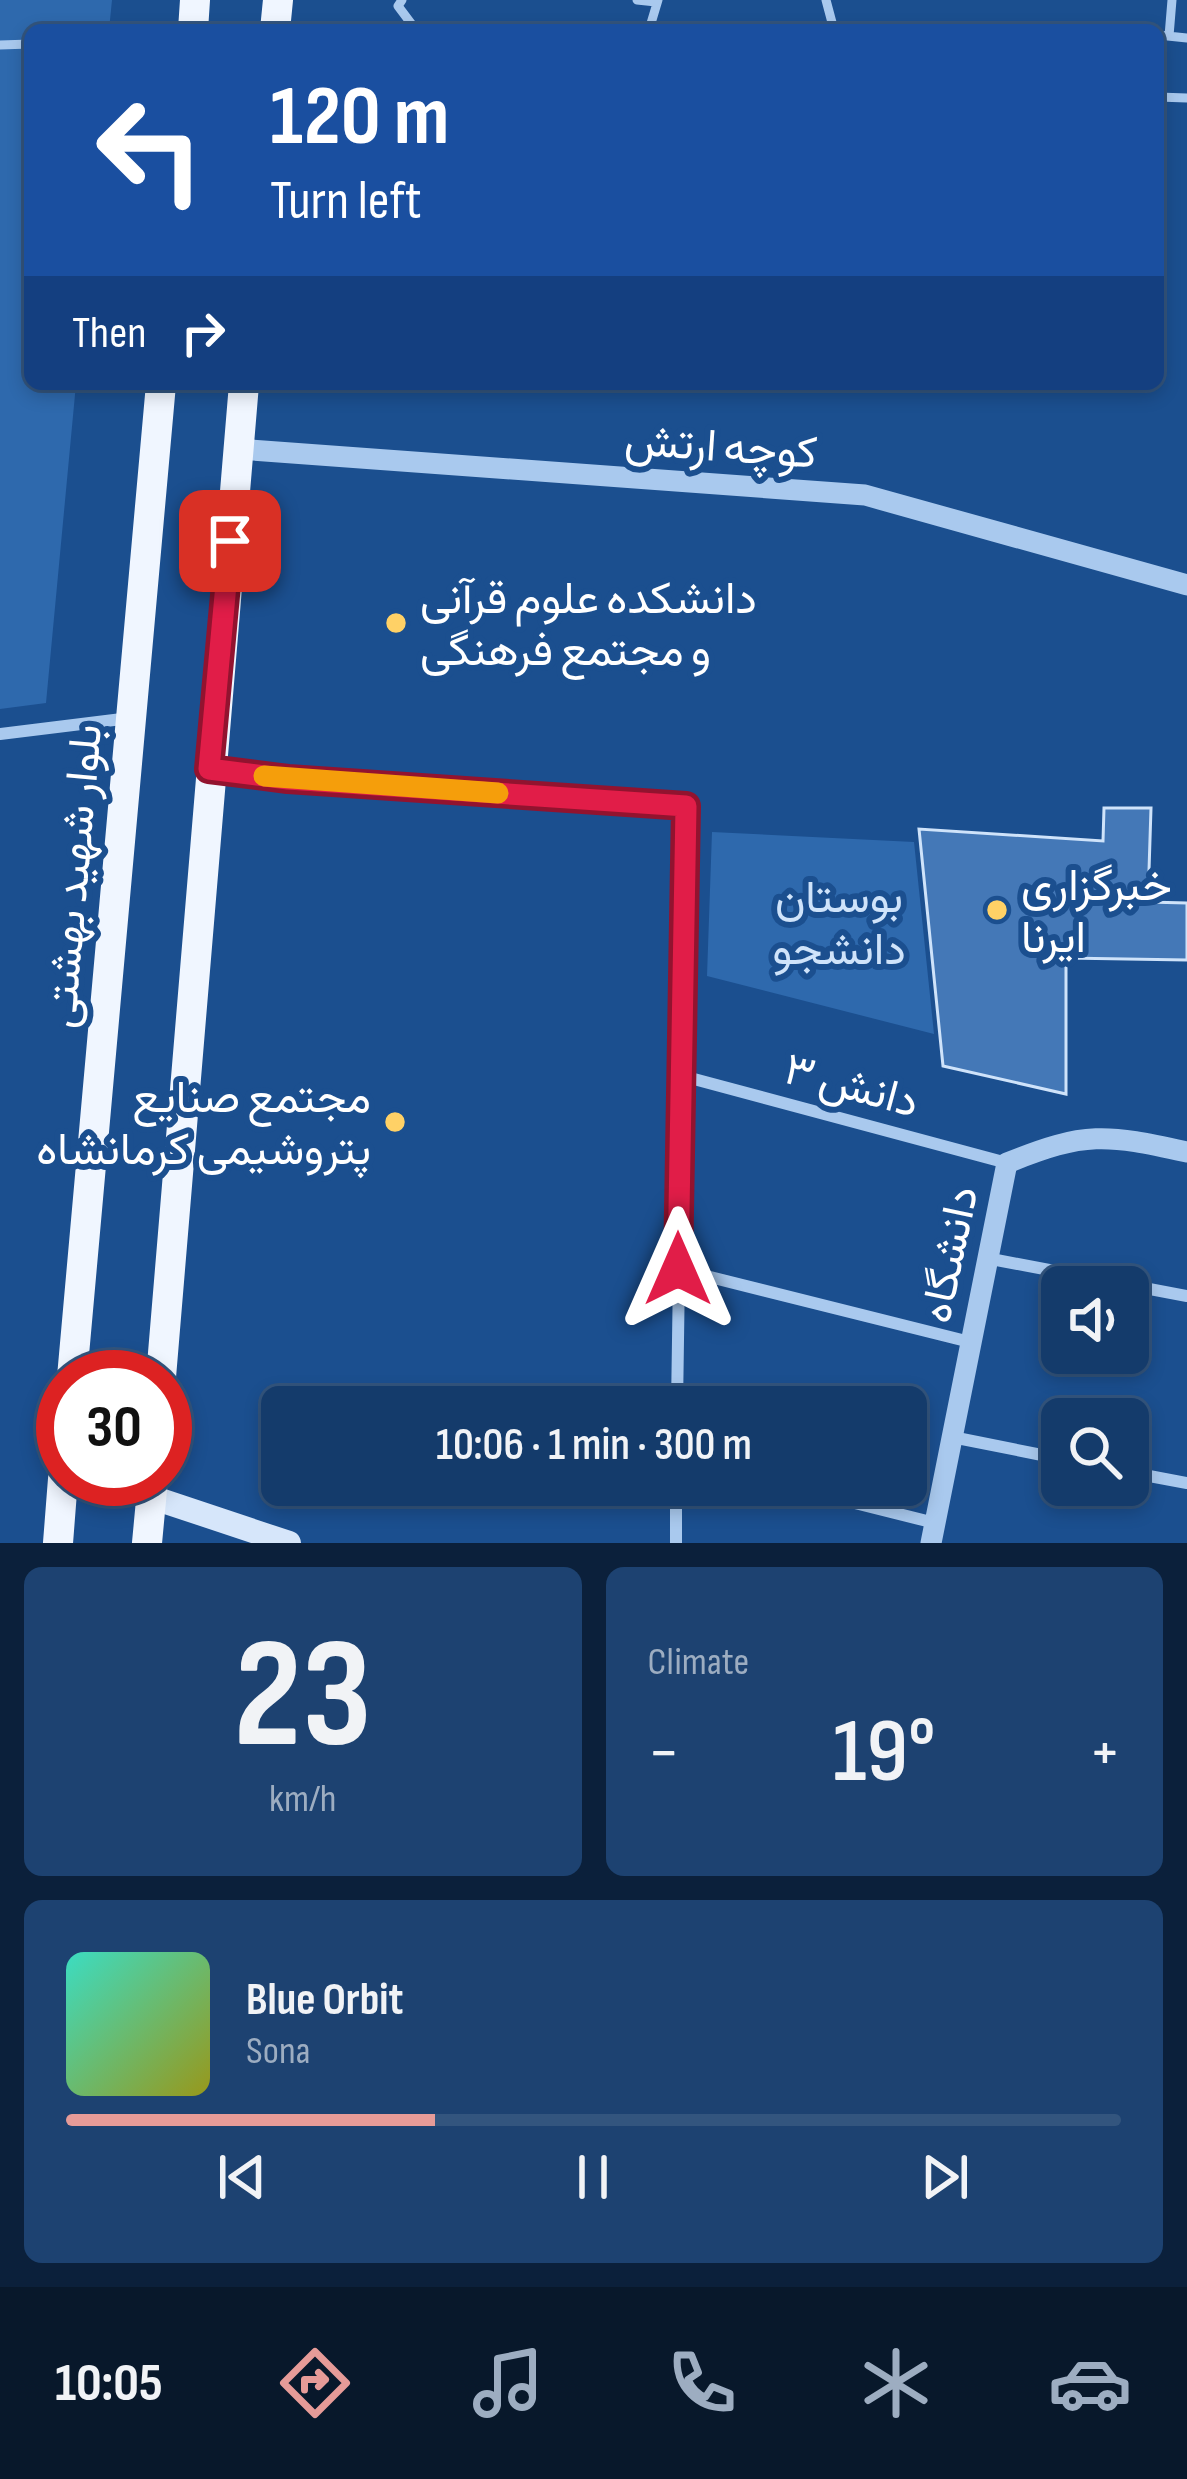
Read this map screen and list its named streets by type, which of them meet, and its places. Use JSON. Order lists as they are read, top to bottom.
{
  "streets": {
    "main road": ["بلوار شهید بهشتی"],
    "street": ["کوچه ارتش", "دانش ۳", "دانشگاه"]
  },
  "crossings": [
    ["دانش ۳", "دانشگاه"]
  ],
  "parks": ["بوستان دانشجو"],
  "places": ["دانشکده علوم قرآنی و مجتمع فرهنگی", "خبرگزاری ایرنا", "مجتمع صنایع پتروشیمی کرمانشاه"],
  "page": {
    "turn": ["120 m", "Turn left"],
    "then": "Then",
    "limit": "30",
    "trip": "10:06 · 1 min · 300 m",
    "tile": [
      ["23", "km/h"],
      "Climate"
    ],
    "heat": ["−", "19°", "+"],
    "song": ["Blue Orbit", "Sona"],
    "tabs": "10:05"
  }
}
